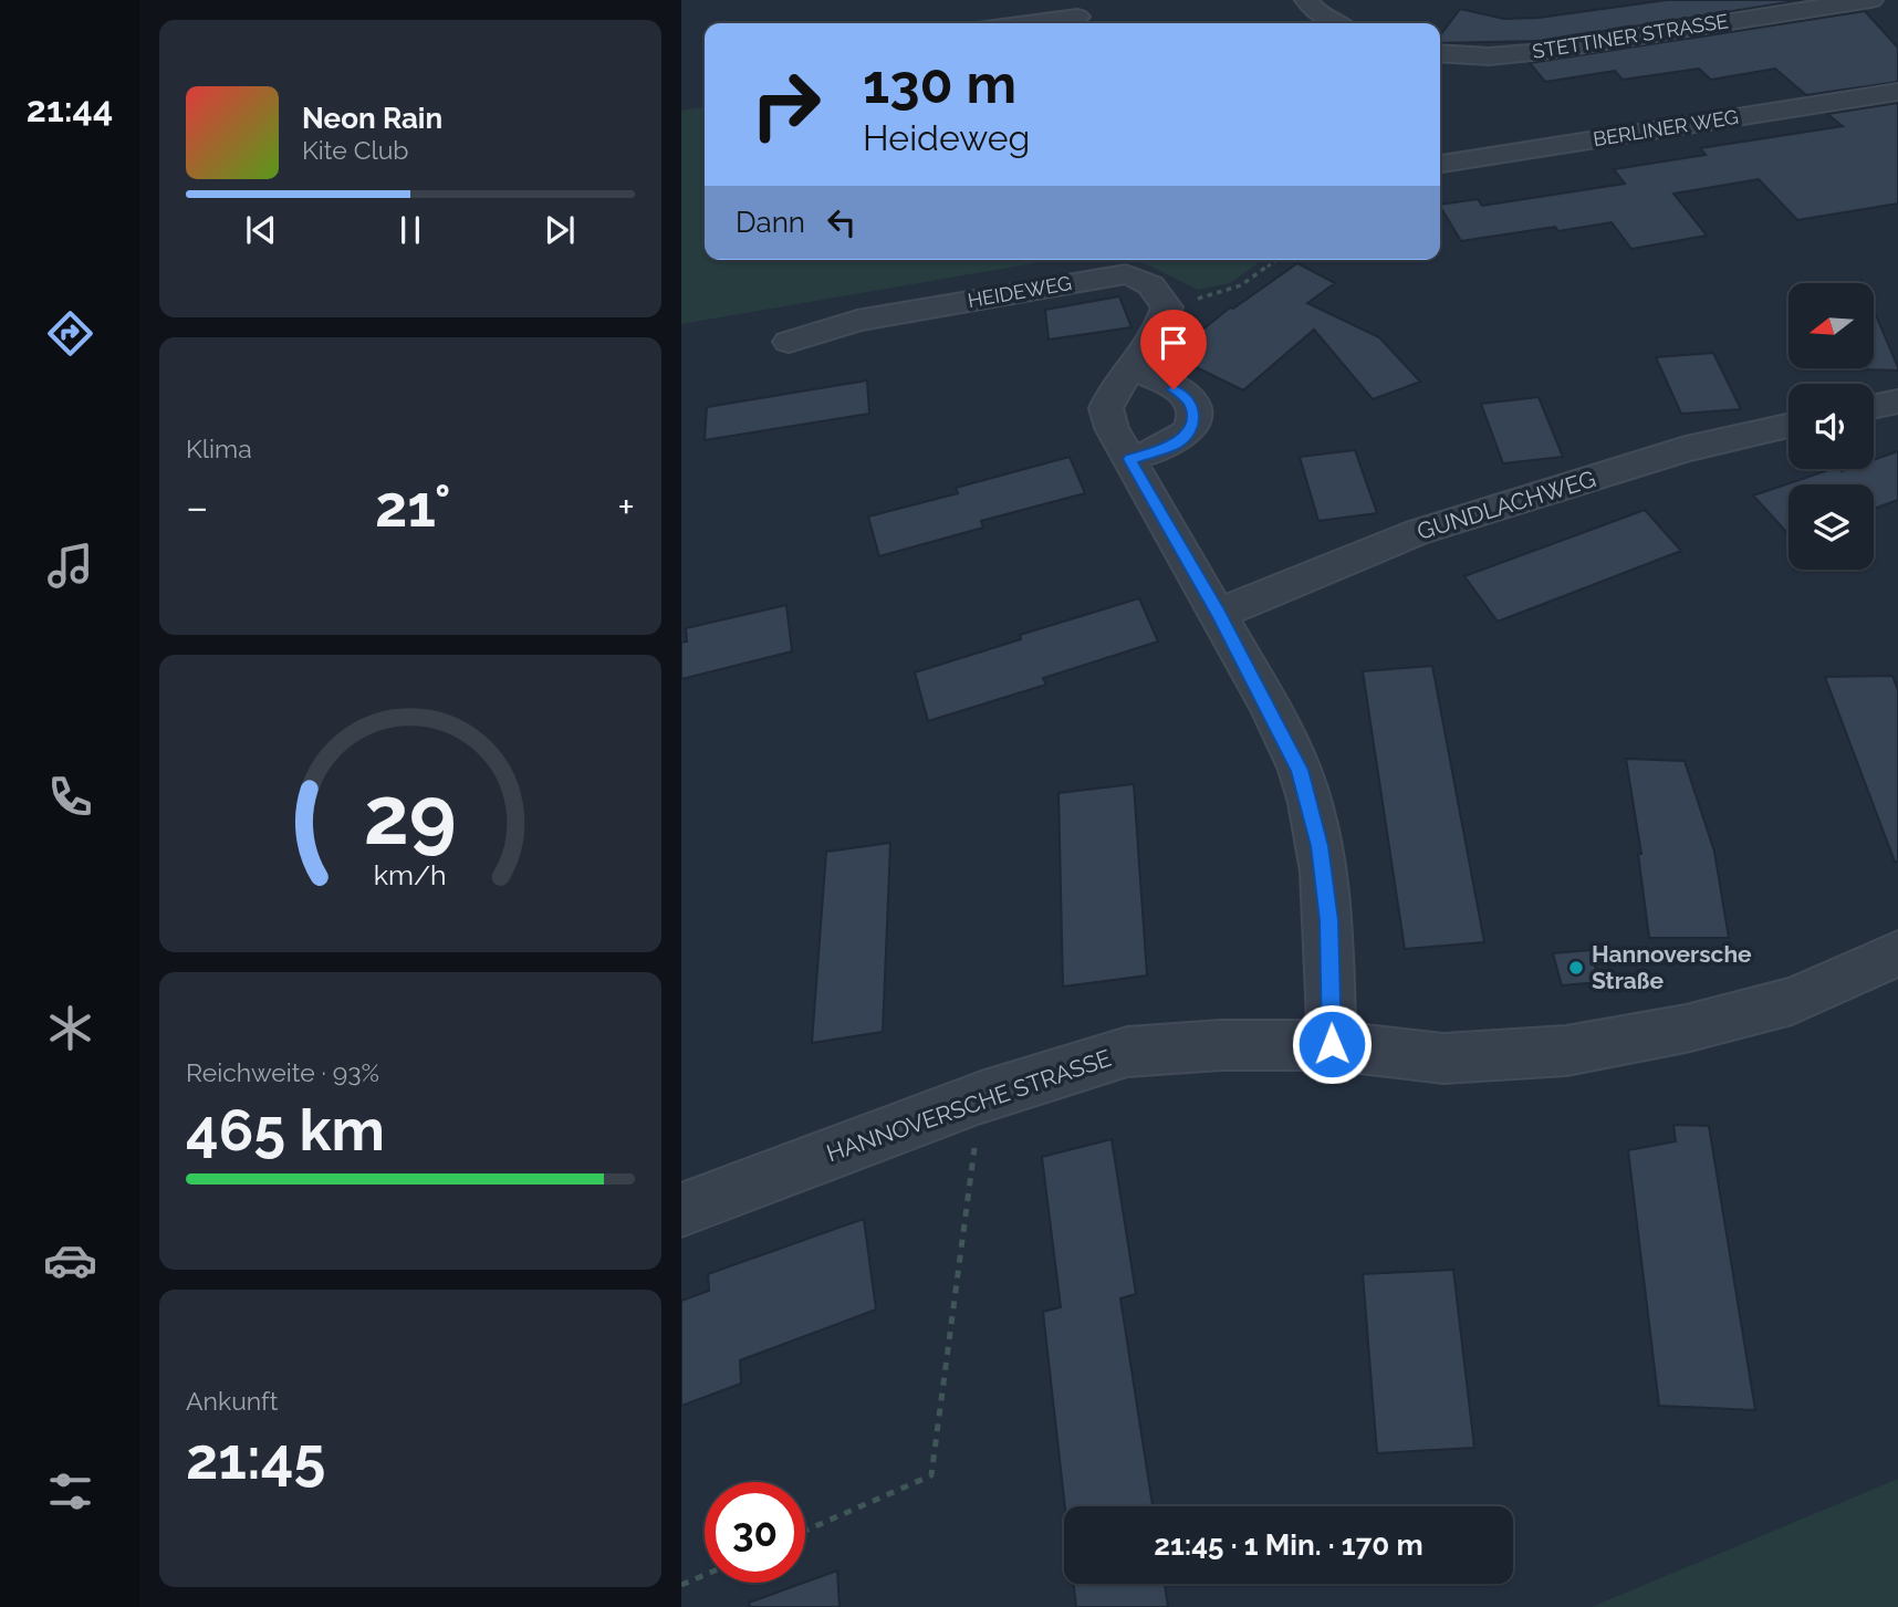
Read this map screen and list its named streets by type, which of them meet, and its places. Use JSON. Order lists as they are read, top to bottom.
{
  "streets": {
    "street": [
      "STETTINER STRASSE",
      "BERLINER WEG",
      "HEIDEWEG",
      "GUNDLACHWEG",
      "HANNOVERSCHE STRASSE"
    ]
  },
  "places": ["Hannoversche Straße"],
  "north": "left",
  "page": {
    "tabs": "21:44",
    "turn": ["130 m", "Heideweg"],
    "song": ["Neon Rain", "Kite Club"],
    "then": "Dann",
    "tile": [
      "Klima",
      ["Reichweite · 93%", "465 km"],
      ["Ankunft", "21:45"]
    ],
    "heat": ["−", "21°", "+"],
    "limit": "30",
    "trip": "21:45 · 1 Min. · 170 m",
    "gauge": ["29", "km/h"]
  }
}
